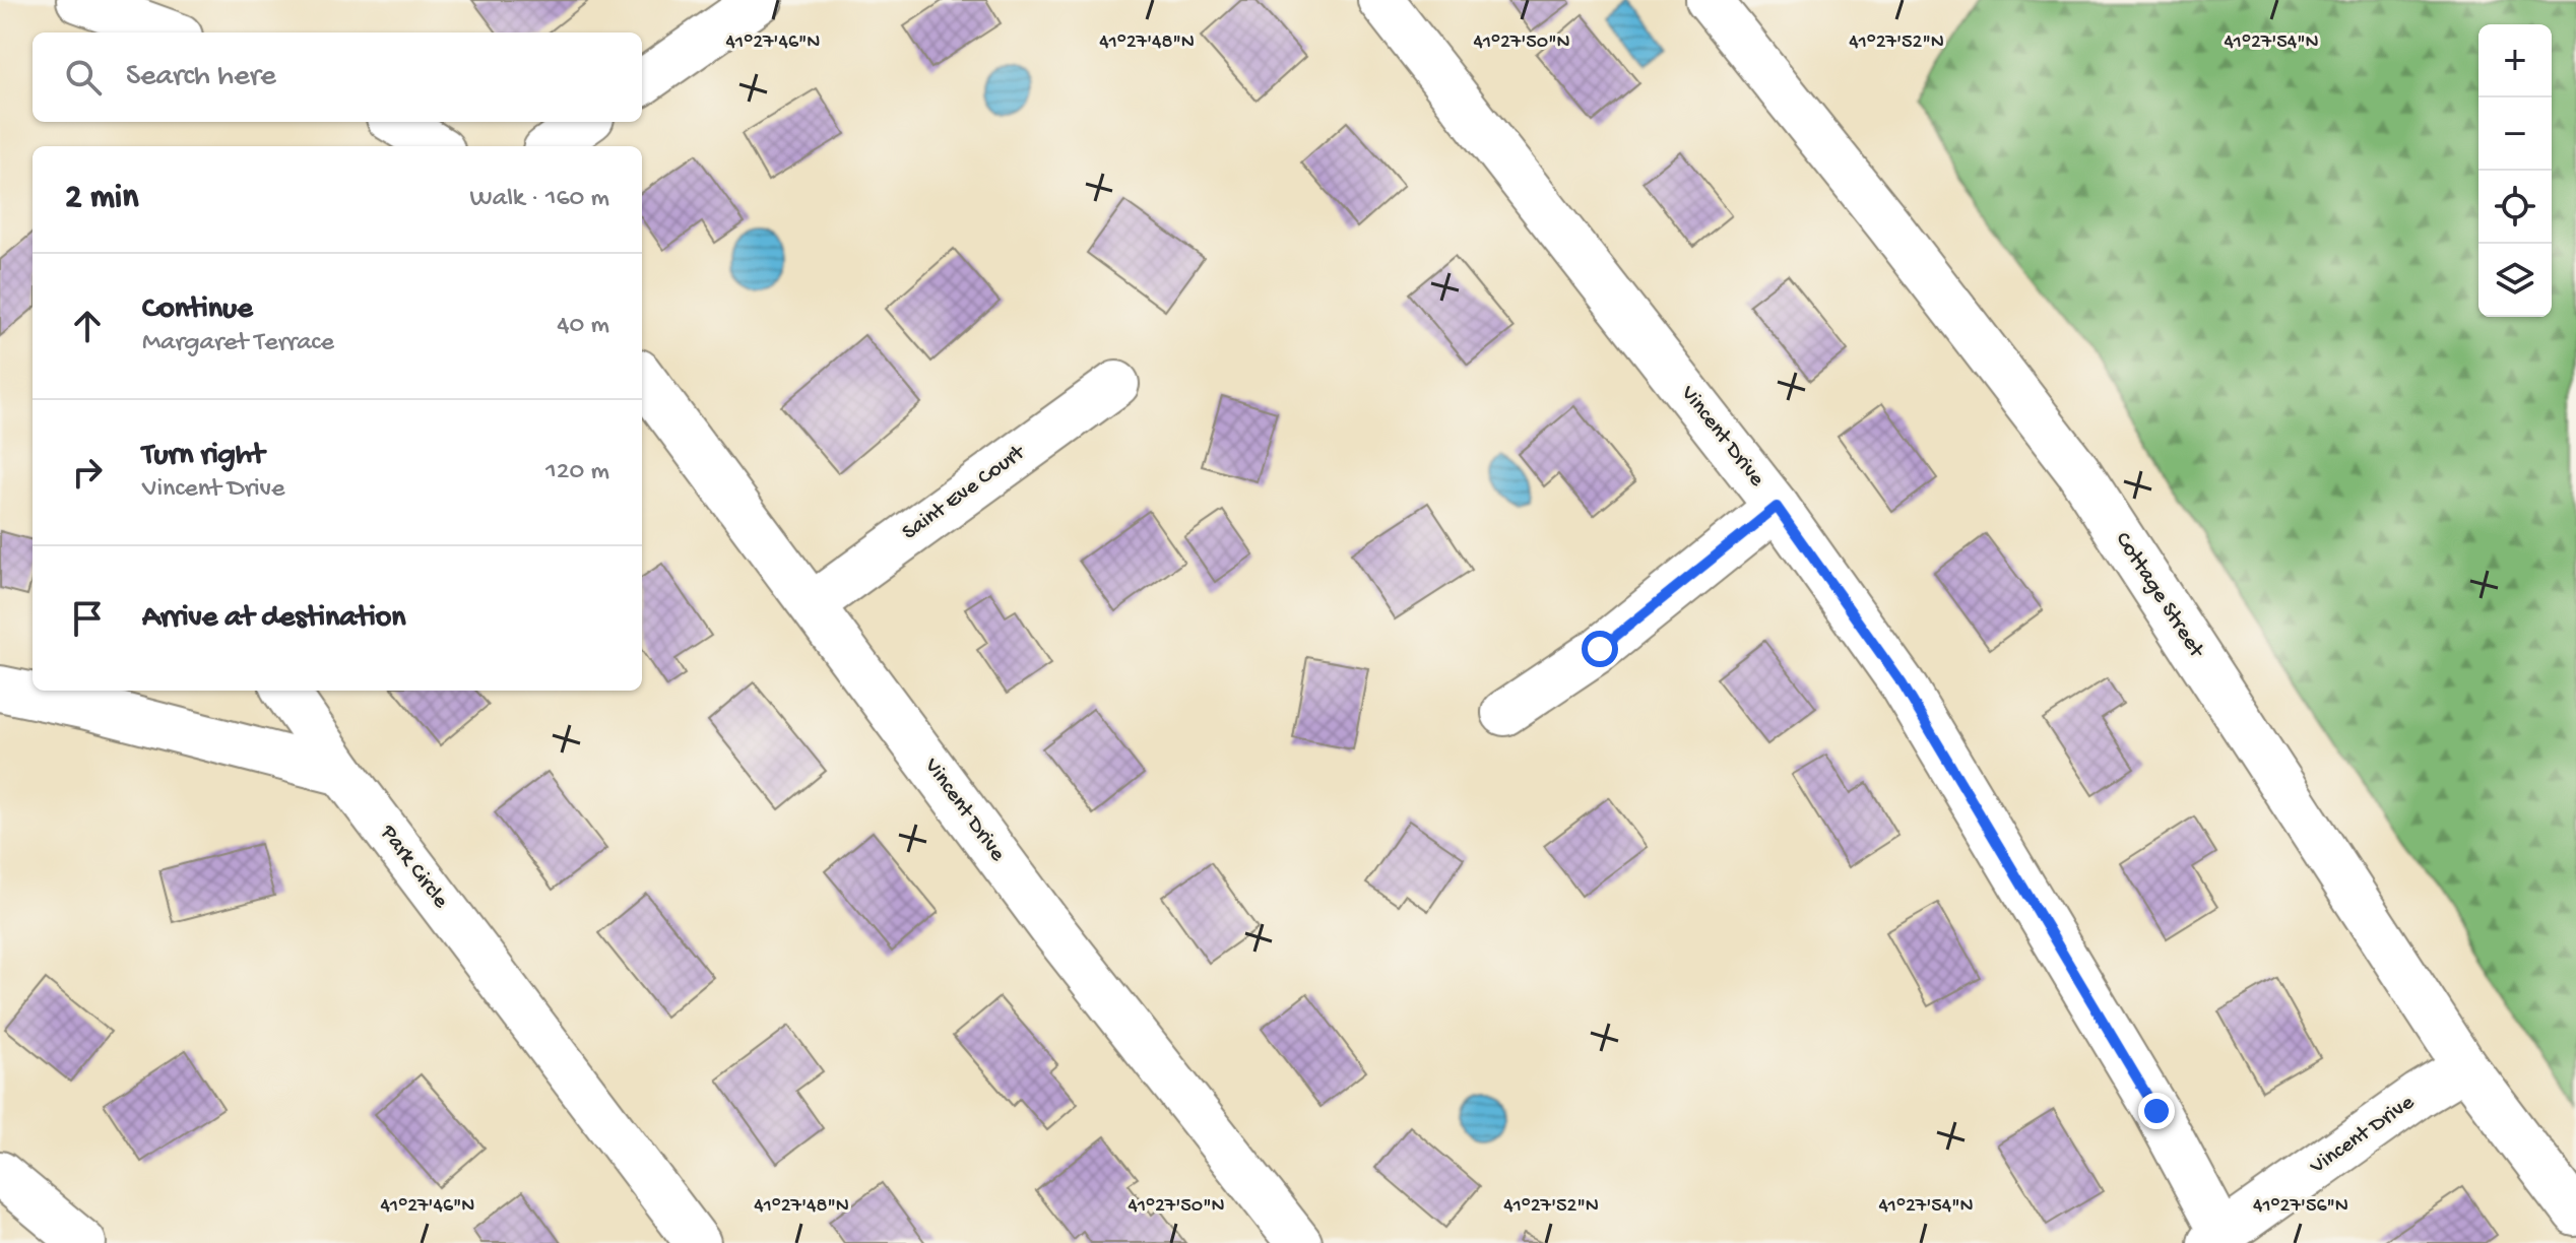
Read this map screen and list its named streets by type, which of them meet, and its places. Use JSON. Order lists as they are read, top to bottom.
{
  "streets": {
    "street": [
      "Vincent Drive",
      "Saint Eve Court",
      "Cottage Street",
      "Park Circle"
    ]
  },
  "crossings": [
    ["Vincent Drive", "Saint Eve Court"],
    ["Vincent Drive", "Cottage Street"]
  ],
  "page": {
    "map_buttons": ["+", "−"],
    "search": "Search here",
    "heading": ["2 min", "Walk · 160 m"],
    "list": [
      ["Continue", "Margaret Terrace", "40 m"],
      ["Turn right", "Vincent Drive", "120 m"],
      "Arrive at destination"
    ]
  },
  "coordinates": [
    "41°27'46\"N",
    "41°27'48\"N",
    "41°27'50\"N",
    "41°27'52\"N",
    "41°27'54\"N",
    "41°27'56\"N"
  ]
}
